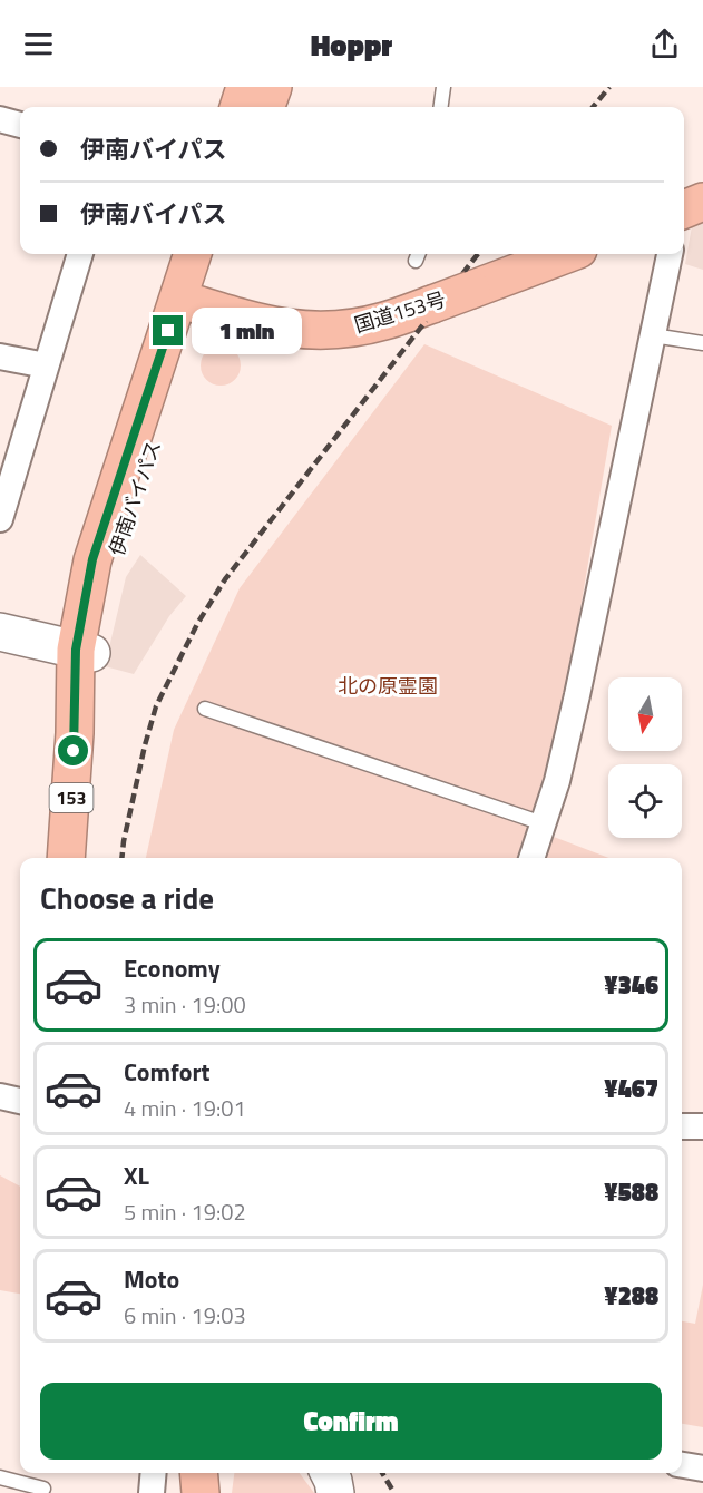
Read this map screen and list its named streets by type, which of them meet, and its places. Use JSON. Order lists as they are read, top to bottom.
{
  "streets": {
    "highway": ["国道153号", "伊南バイパス", "153"]
  },
  "crossings": [
    ["国道153号", "伊南バイパス"]
  ],
  "parks": ["北の原霊園"],
  "north": "bottom",
  "page": {
    "header": "Hoppr",
    "banner": ["伊南バイパス", "伊南バイパス"],
    "bubble": "1 min",
    "heading": "Choose a ride",
    "list": [
      {
        "name": "Economy",
        "note": "3 min · 19:00",
        "value": "¥346"
      },
      {
        "name": "Comfort",
        "note": "4 min · 19:01",
        "value": "¥467"
      },
      {
        "name": "XL",
        "note": "5 min · 19:02",
        "value": "¥588"
      },
      {
        "name": "Moto",
        "note": "6 min · 19:03",
        "value": "¥288"
      }
    ],
    "buttons": "Confirm"
  }
}
